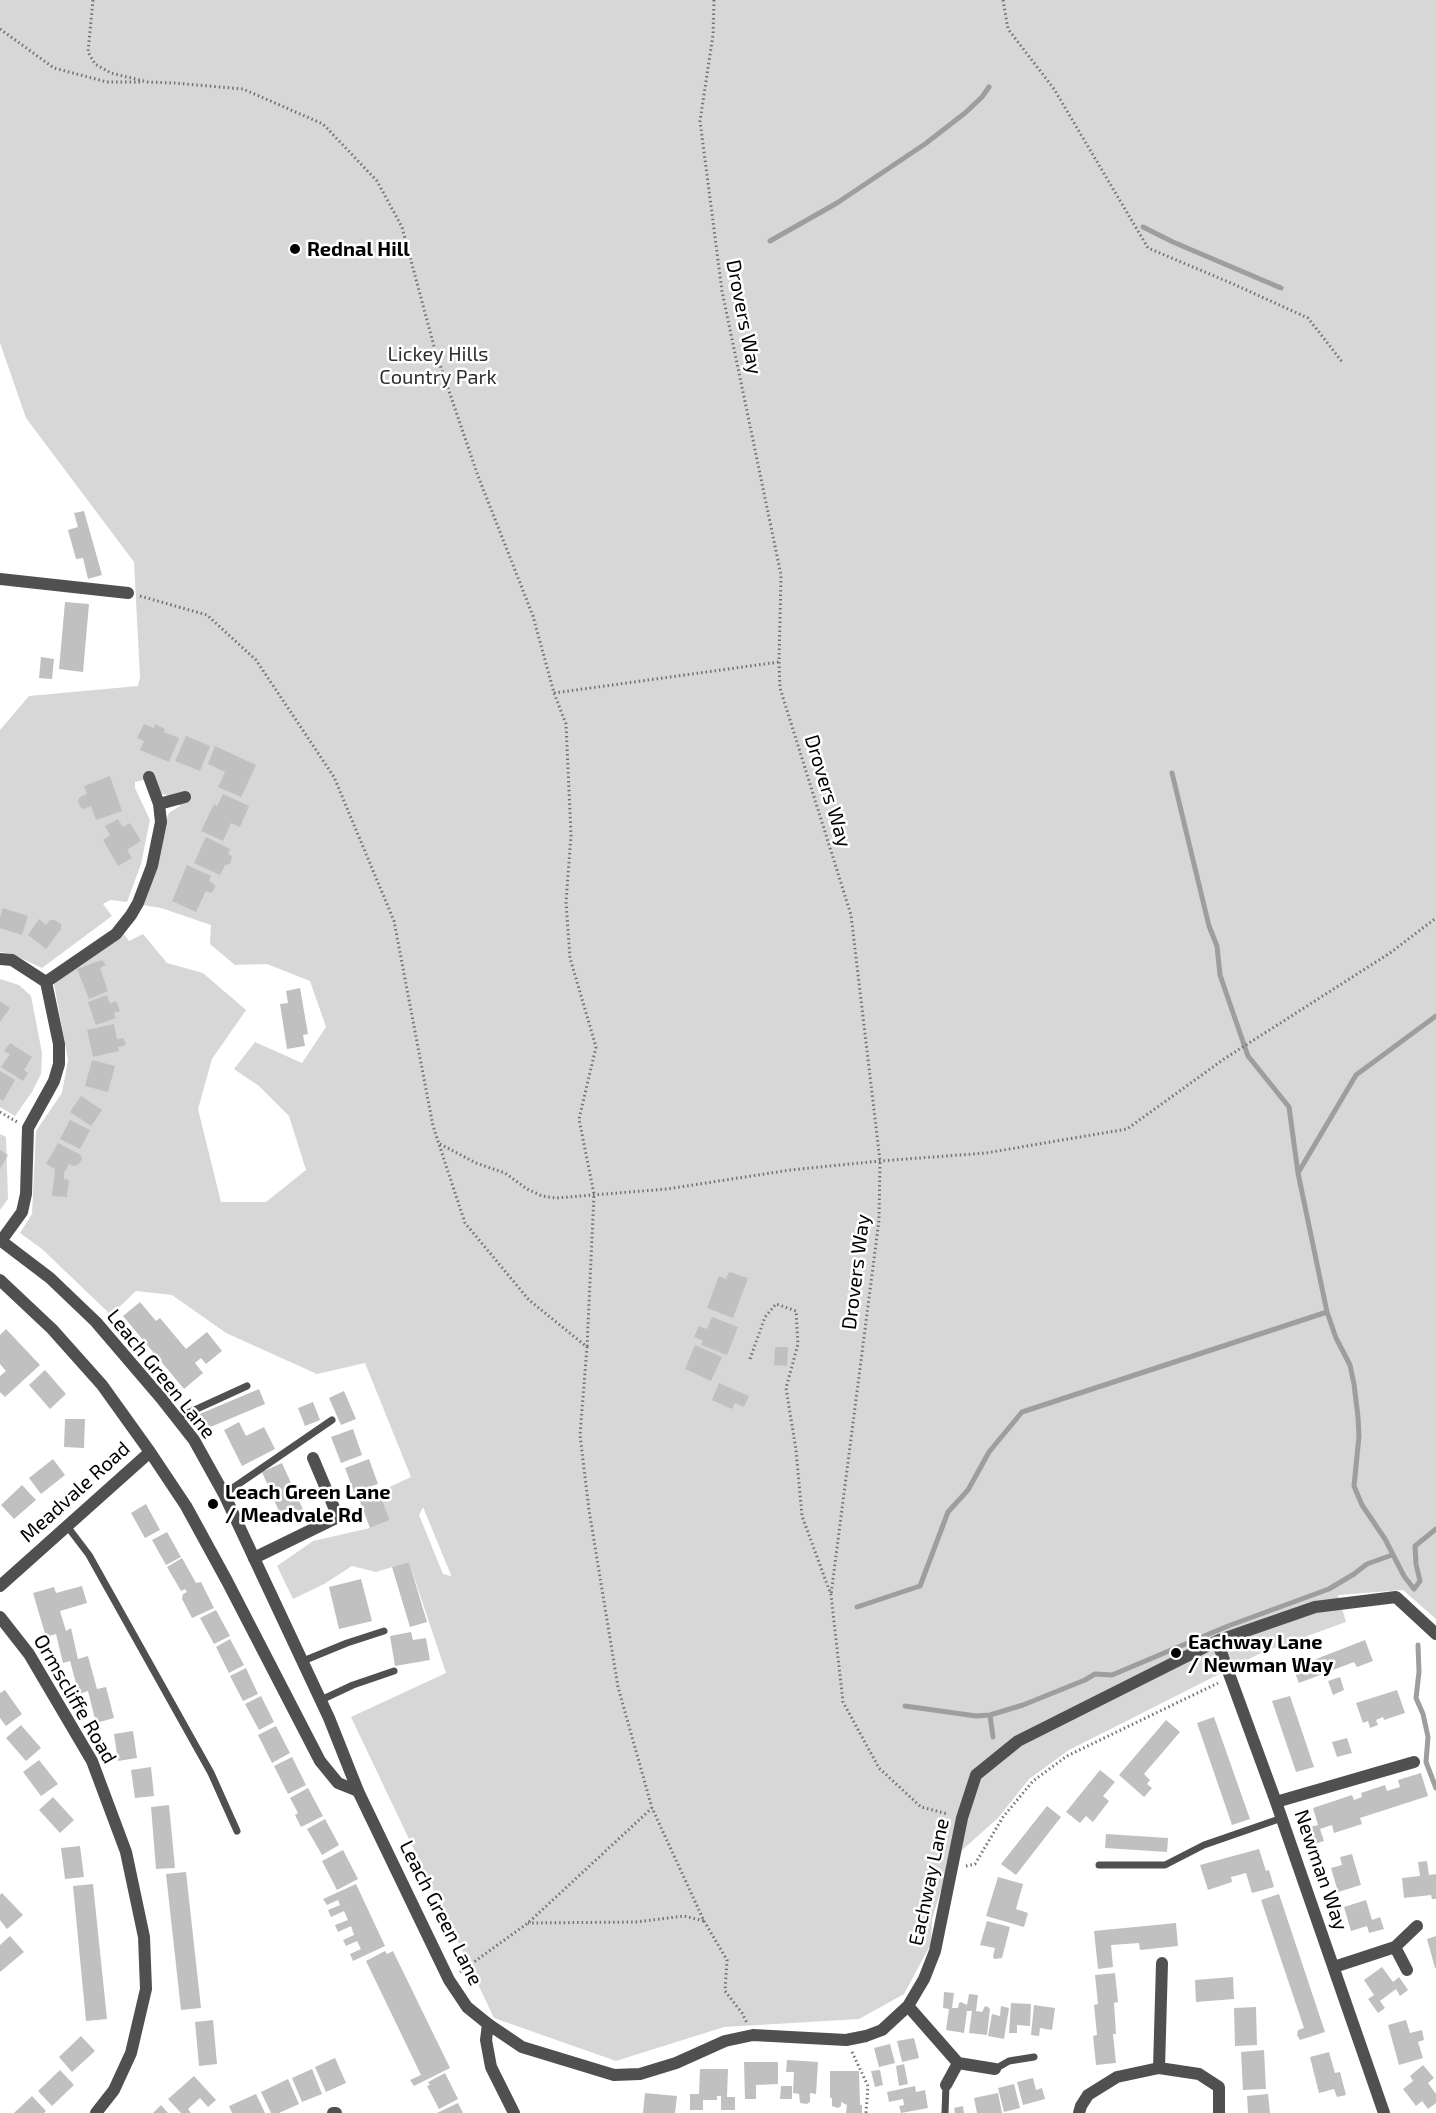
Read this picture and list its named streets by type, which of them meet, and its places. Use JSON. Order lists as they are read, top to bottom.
{
  "streets": {
    "street": [
      "Leach Green Lane",
      "Meadvale Road",
      "Ormscliffe Road",
      "Newman Way",
      "Eachway Lane"
    ],
    "path": ["Drovers Way"]
  },
  "crossings": [
    ["Leach Green Lane", "Eachway Lane"],
    ["Newman Way", "Eachway Lane"]
  ],
  "parks": ["Lickey Hills Country Park"],
  "places": ["Rednal Hill", "Leach Green Lane / Meadvale Rd", "Eachway Lane / Newman Way"]
}
